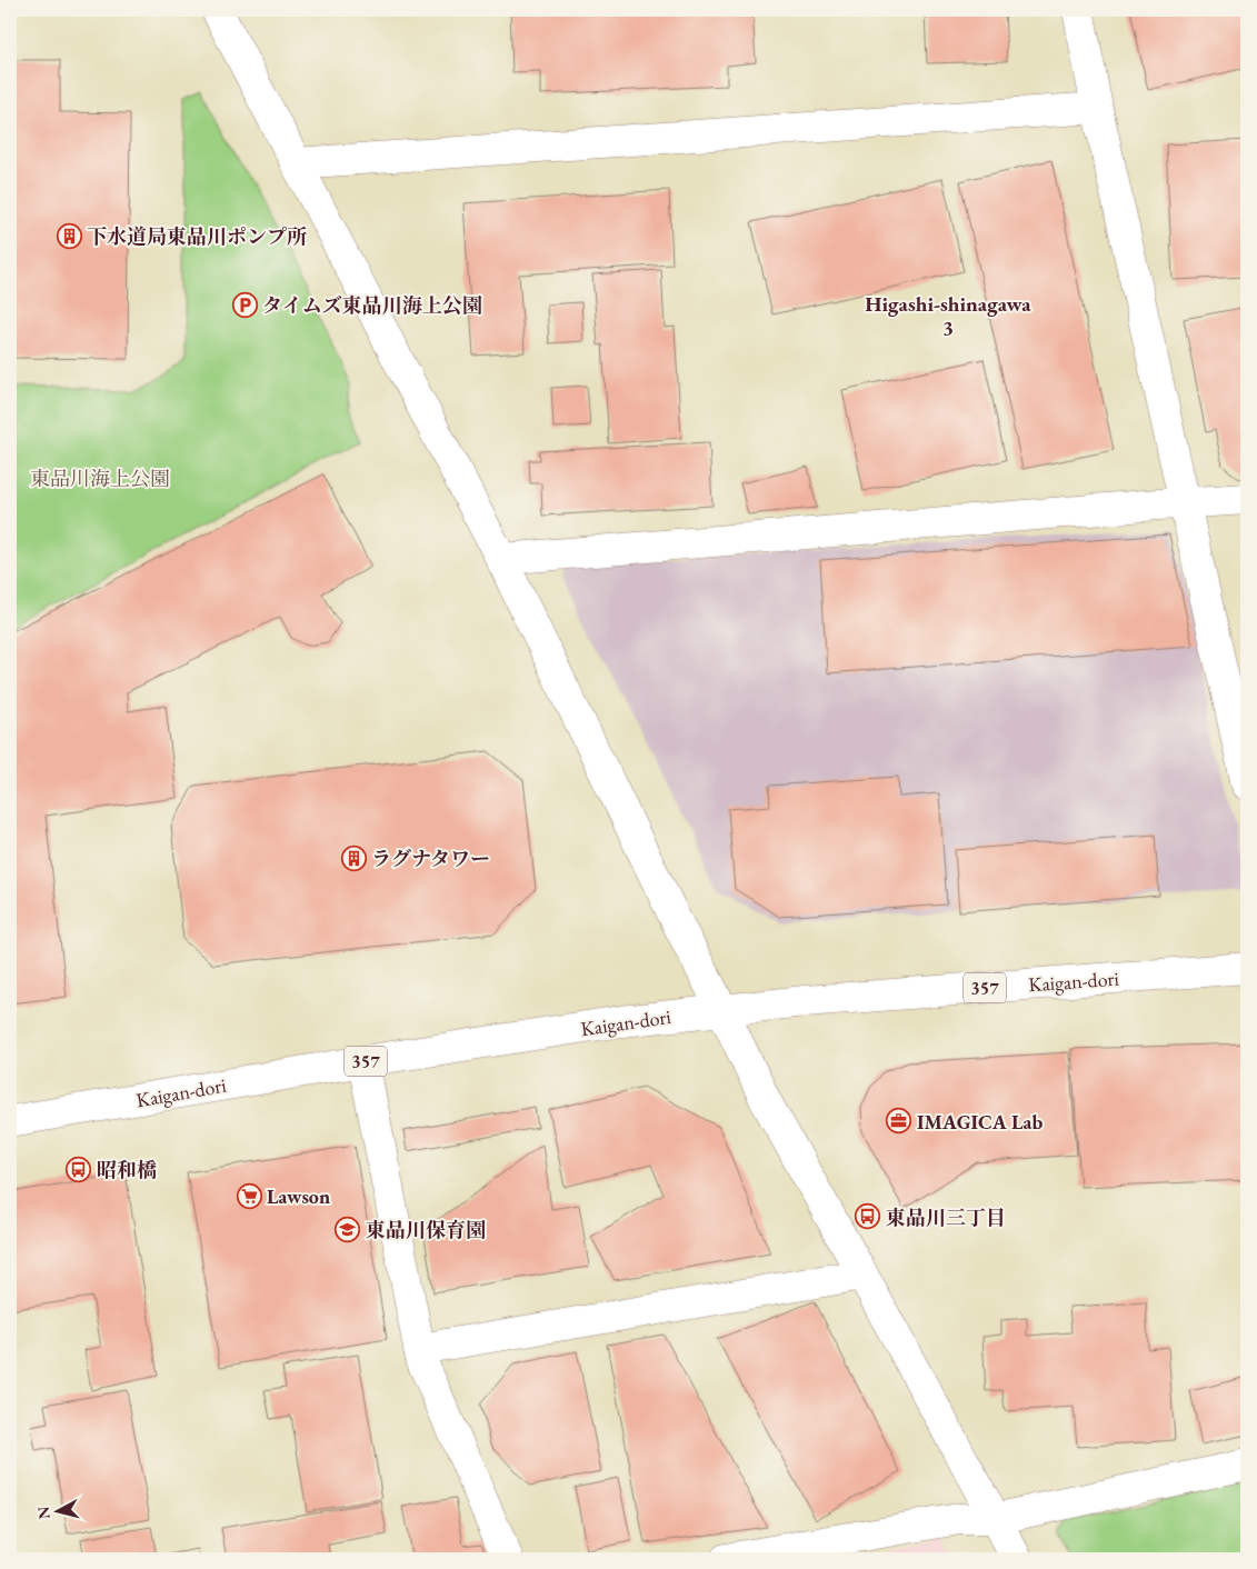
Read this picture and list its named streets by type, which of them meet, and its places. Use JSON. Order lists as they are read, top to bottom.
{
  "streets": {
    "main road": ["Kaigan-dori", "357"]
  },
  "districts": ["Higashi-shinagawa 3"],
  "parks": ["東品川海上公園"],
  "places": {
    "building": ["下水道局東品川ポンプ所", "ラグナタワー"],
    "parking": ["タイムズ東品川海上公園"],
    "office": ["IMAGICA Lab"],
    "bus stop": ["昭和橋", "東品川三丁目"],
    "supermarket": ["Lawson"],
    "school or university": ["東品川保育園"]
  },
  "north": "left"
}
